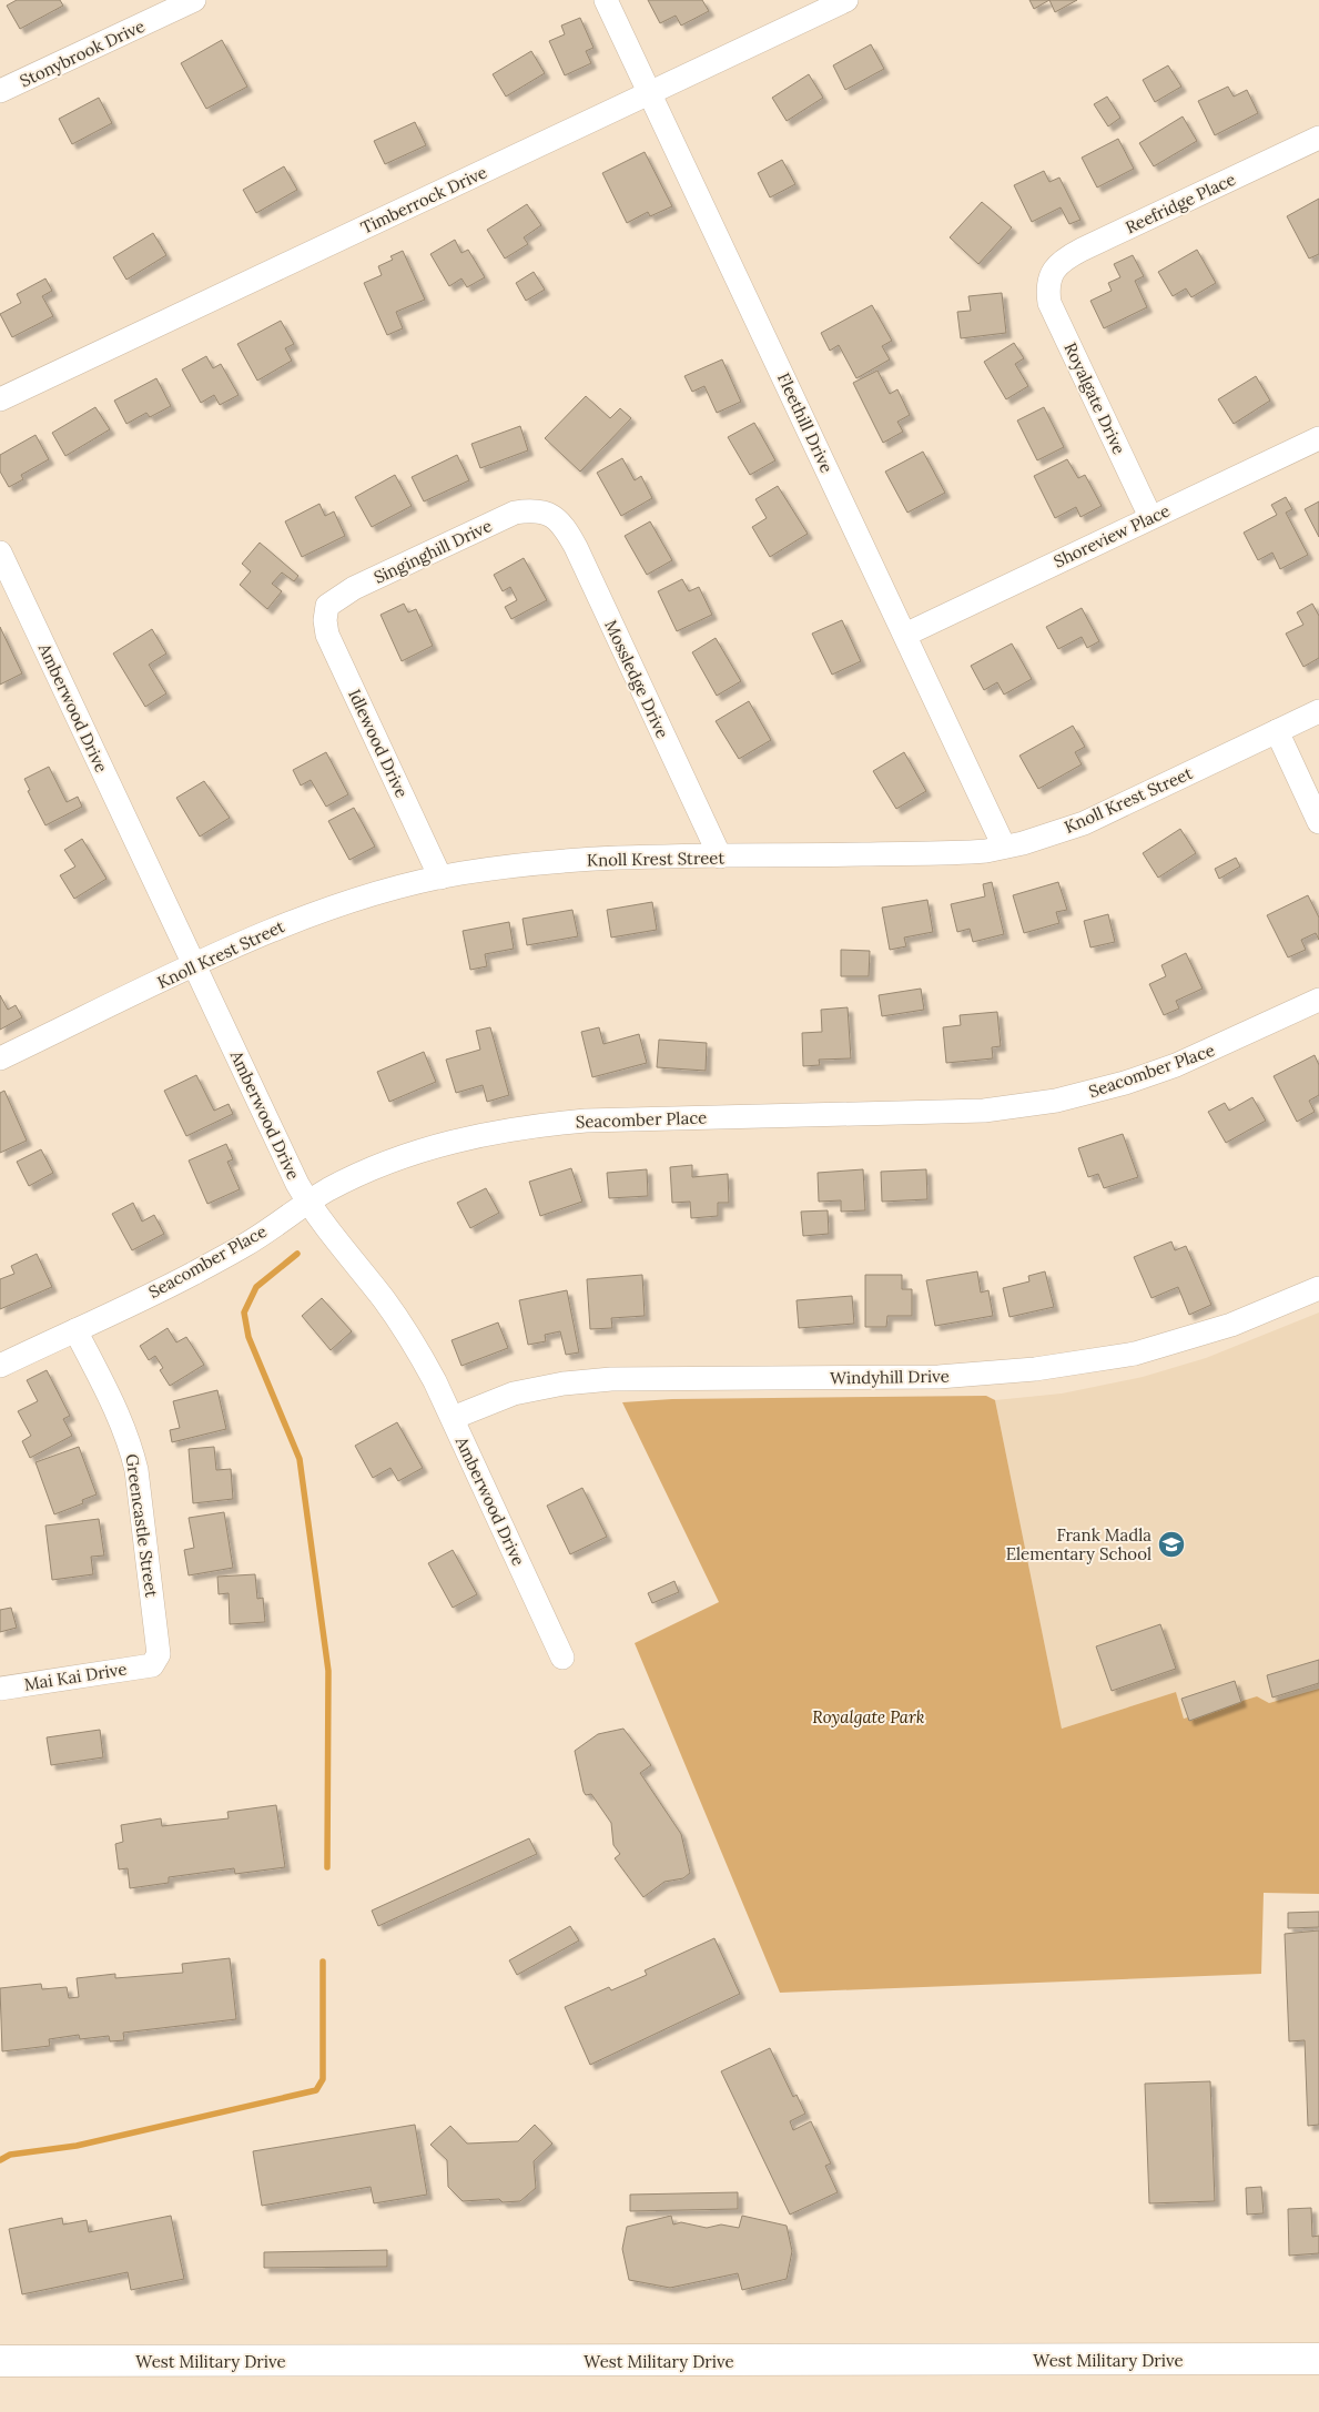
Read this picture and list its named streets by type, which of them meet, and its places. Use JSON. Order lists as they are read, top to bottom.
{
  "streets": {
    "main road": ["West Military Drive"],
    "street": [
      "Stonybrook Drive",
      "Timberrock Drive",
      "Reefridge Place",
      "Royalgate Drive",
      "Fleethill Drive",
      "Shoreview Place",
      "Singinghill Drive",
      "Mossledge Drive",
      "Amberwood Drive",
      "Idlewood Drive",
      "Knoll Krest Street",
      "Seacomber Place",
      "Windyhill Drive",
      "Greencastle Street",
      "Mai Kai Drive"
    ]
  },
  "crossings": [
    ["Timberrock Drive", "Fleethill Drive"],
    ["Reefridge Place", "Royalgate Drive"],
    ["Royalgate Drive", "Shoreview Place"],
    ["Fleethill Drive", "Shoreview Place"],
    ["Fleethill Drive", "Knoll Krest Street"],
    ["Singinghill Drive", "Mossledge Drive"],
    ["Singinghill Drive", "Idlewood Drive"],
    ["Mossledge Drive", "Knoll Krest Street"],
    ["Amberwood Drive", "Knoll Krest Street"],
    ["Amberwood Drive", "Seacomber Place"],
    ["Amberwood Drive", "Windyhill Drive"],
    ["Idlewood Drive", "Knoll Krest Street"],
    ["Seacomber Place", "Greencastle Street"],
    ["Greencastle Street", "Mai Kai Drive"]
  ],
  "parks": ["Royalgate Park"],
  "places": {
    "school or university": ["Frank Madla Elementary School"]
  }
}
